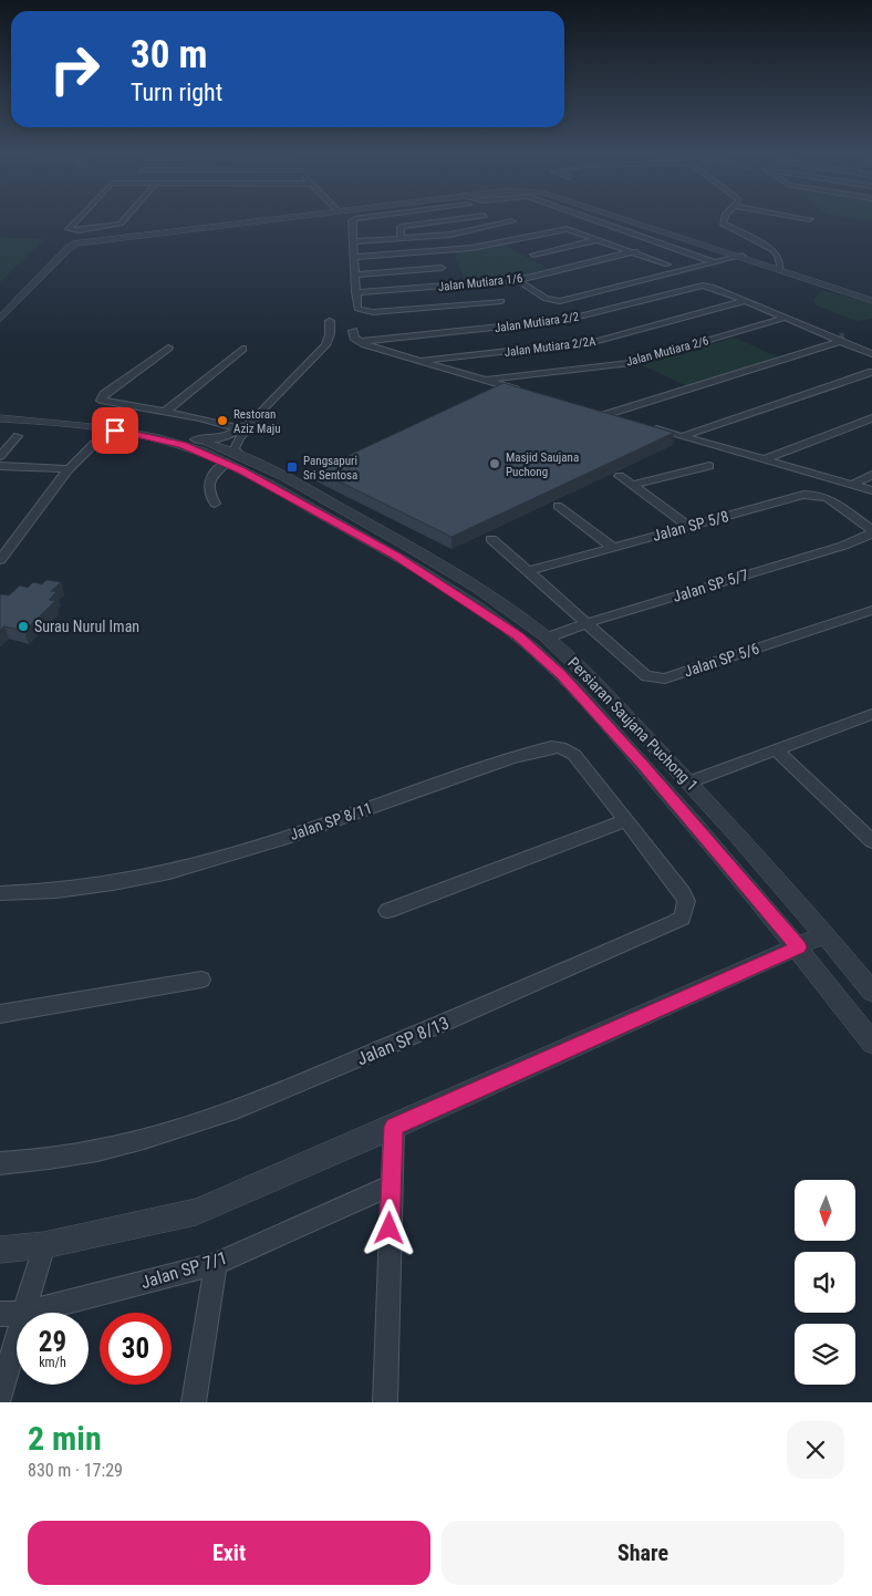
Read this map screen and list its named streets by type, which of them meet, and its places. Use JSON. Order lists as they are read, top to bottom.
{
  "streets": {
    "street": [
      "Jalan Mutiara 1/6",
      "Jalan Mutiara 2/2",
      "Jalan Mutiara 2/2A",
      "Jalan Mutiara 2/6",
      "Jalan SP 5/8",
      "Jalan SP 5/7",
      "Jalan SP 5/6",
      "Persiaran Saujana Puchong 1",
      "Jalan SP 8/11",
      "Jalan SP 8/13",
      "Jalan SP 7/1"
    ]
  },
  "crossings": [
    ["Jalan Mutiara 2/2", "Jalan Mutiara 2/2A"],
    ["Jalan SP 5/8", "Jalan SP 5/7"],
    ["Jalan SP 5/8", "Jalan SP 5/6"],
    ["Jalan SP 5/7", "Jalan SP 5/6"],
    ["Jalan SP 5/7", "Persiaran Saujana Puchong 1"],
    ["Jalan SP 8/11", "Jalan SP 8/13"]
  ],
  "places": {
    "other": ["Restoran Aziz Maju", "Masjid Saujana Puchong", "Surau Nurul Iman"],
    "transit": ["Pangsapuri Sri Sentosa"]
  },
  "north": "bottom",
  "page": {
    "turn": ["30 m", "Turn right"],
    "speed": "29 km/h",
    "limit": "30",
    "heading": ["2 min", "830 m · 17:29"],
    "buttons": ["Exit", "Share"]
  }
}
